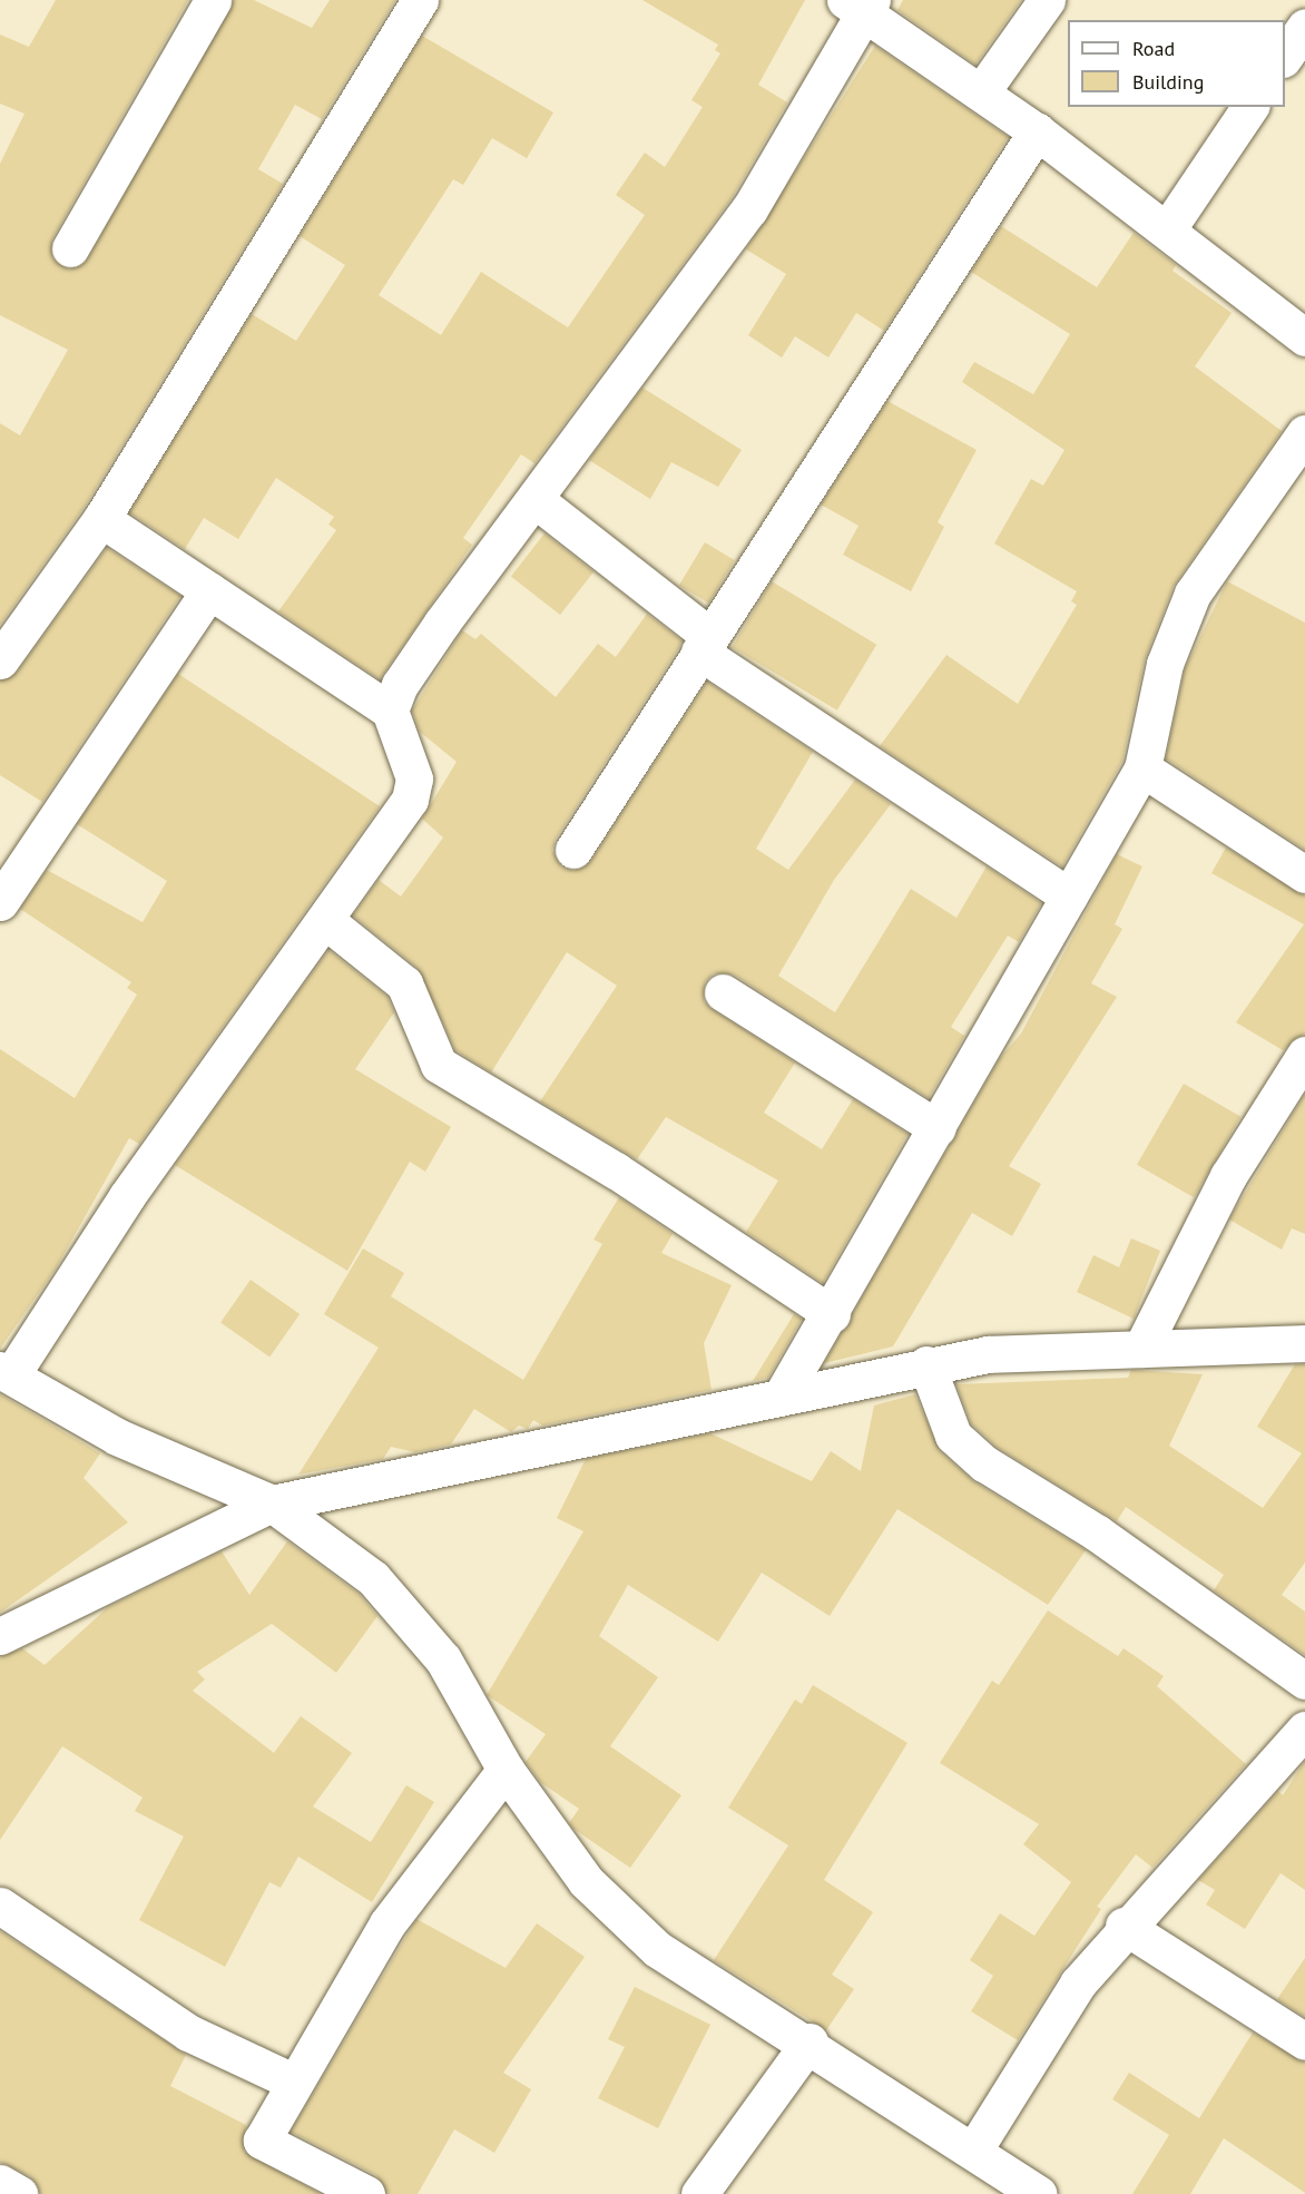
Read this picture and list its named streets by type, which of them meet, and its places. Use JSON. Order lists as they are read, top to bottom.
{
  "legend": ["Road", "Building"]
}
